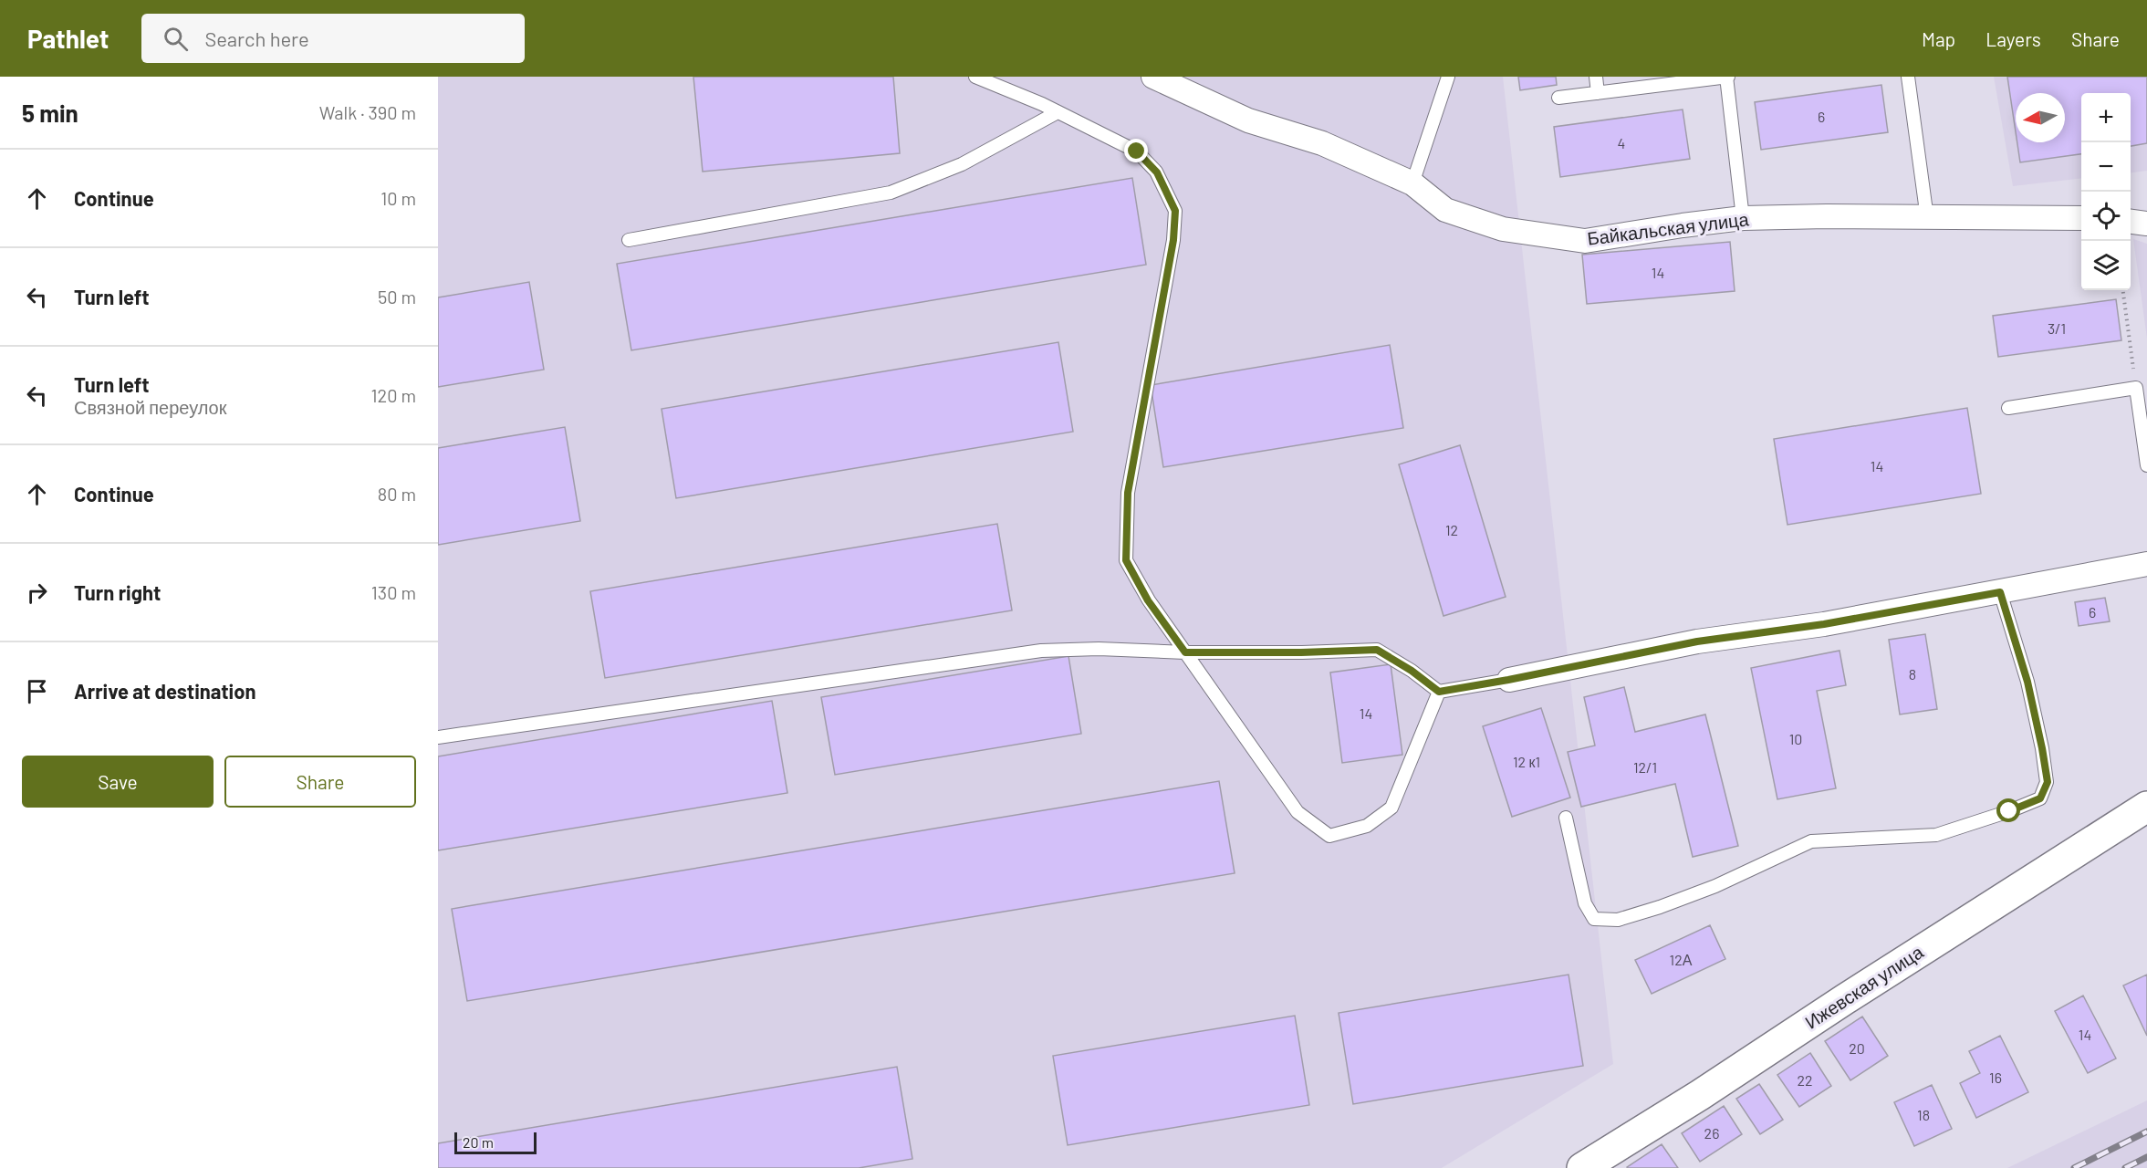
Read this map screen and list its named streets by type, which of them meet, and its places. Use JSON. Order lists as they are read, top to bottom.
{
  "streets": {
    "street": ["Байкальская улица", "Ижевская улица"]
  },
  "house_numbers": [
    "6",
    "4",
    "14",
    "3/1",
    "14",
    "12",
    "6",
    "8",
    "14",
    "10",
    "12 к1",
    "12/1",
    "12А",
    "14",
    "20",
    "16",
    "22",
    "18",
    "26"
  ],
  "scale_bar": "20 m",
  "north": "left",
  "page": {
    "header": "Pathlet",
    "search": "Search here",
    "nav": ["Map", "Layers", "Share"],
    "heading": ["5 min", "Walk · 390 m"],
    "map_buttons": ["+", "−"],
    "list": [
      ["Continue", "10 m"],
      ["Turn left", "50 m"],
      ["Turn left", "Связной переулок", "120 m"],
      ["Continue", "80 m"],
      ["Turn right", "130 m"],
      "Arrive at destination"
    ],
    "buttons": ["Save", "Share"],
    "scale": "20 m"
  }
}
